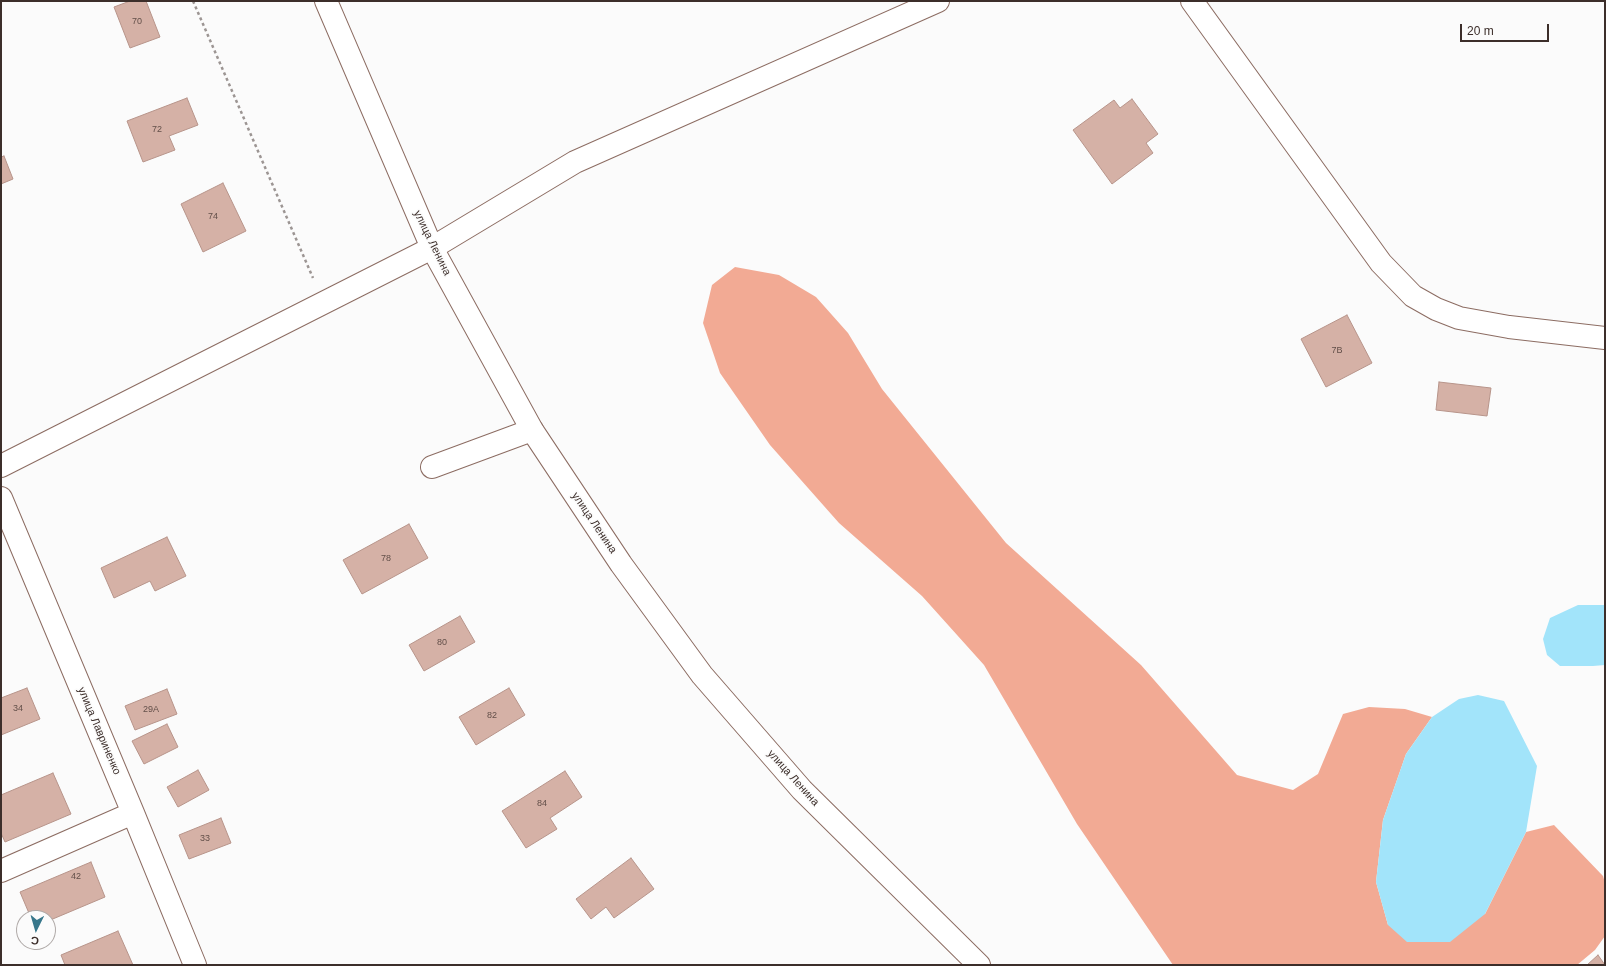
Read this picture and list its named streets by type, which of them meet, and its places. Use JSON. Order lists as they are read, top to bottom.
{
  "streets": {
    "main road": ["улица Ленина", "улица Лавриненко"]
  },
  "house_numbers": [
    "70",
    "72",
    "74",
    "7В",
    "78",
    "80",
    "34",
    "29А",
    "82",
    "84",
    "33",
    "42"
  ],
  "scale_bar": "20 m",
  "north": "bottom"
}
